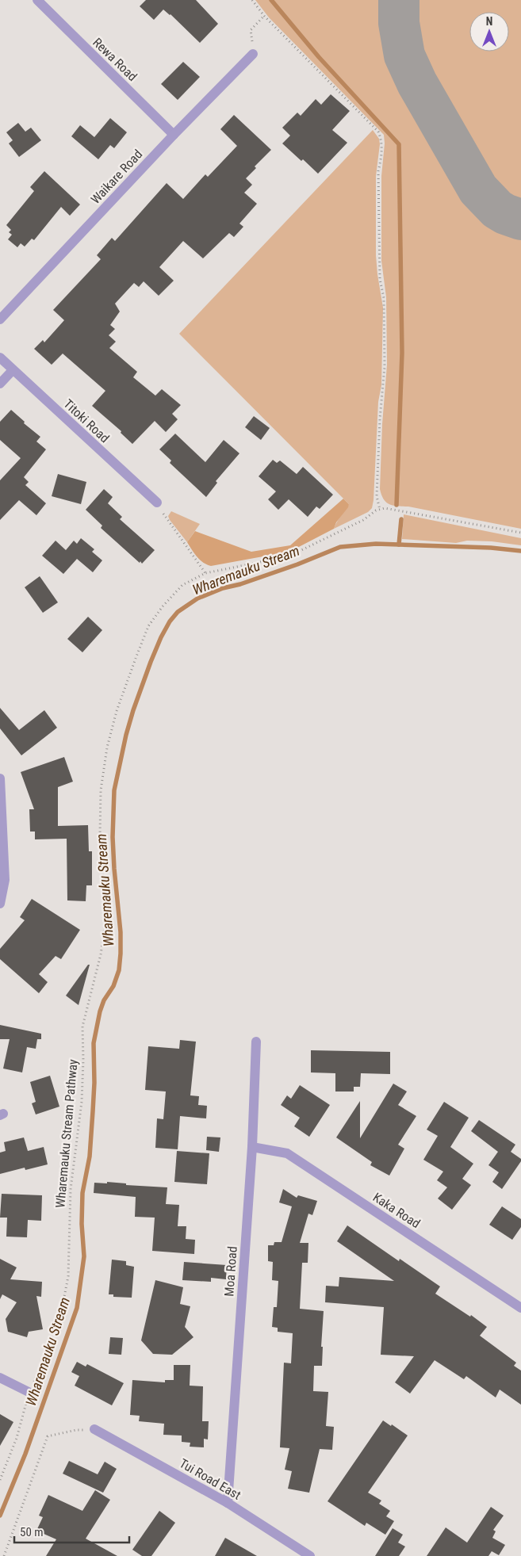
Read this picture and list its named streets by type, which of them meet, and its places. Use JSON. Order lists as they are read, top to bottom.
{
  "streets": {
    "street": [
      "Rewa Road",
      "Waikare Road",
      "Titoki Road",
      "Kaka Road",
      "Moa Road",
      "Tui Road East"
    ],
    "path": ["Wharemauku Stream Pathway"]
  },
  "crossings": [
    ["Rewa Road", "Waikare Road"],
    ["Kaka Road", "Moa Road"],
    ["Moa Road", "Tui Road East"]
  ],
  "water": ["Wharemauku Stream"],
  "scale_bar": "50 m",
  "north": "top"
}
